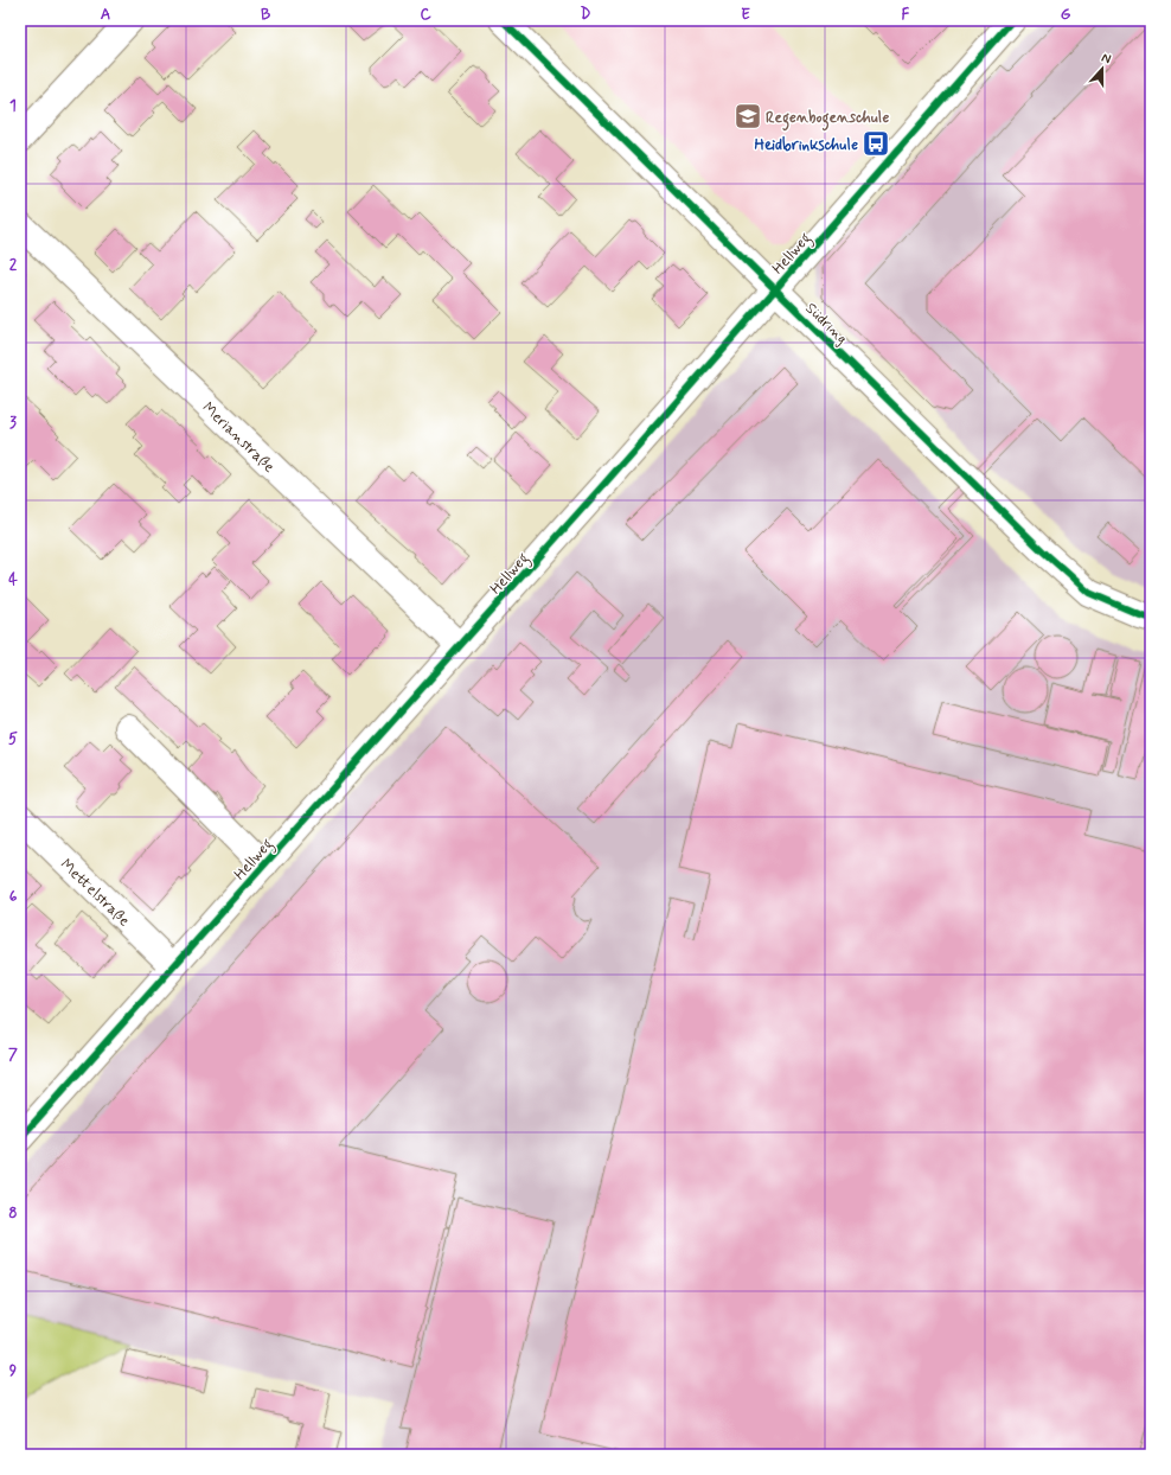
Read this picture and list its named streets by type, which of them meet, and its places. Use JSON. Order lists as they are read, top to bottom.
{
  "streets": {
    "street": [
      "Hellweg",
      "Südring",
      "Merianstraße",
      "Mettelstraße"
    ]
  },
  "crossings": [
    ["Hellweg", "Südring"],
    ["Hellweg", "Merianstraße"],
    ["Hellweg", "Mettelstraße"]
  ],
  "places": {
    "school or university": ["Regenbogenschule"],
    "bus stop": ["Heidbrinkschule"]
  },
  "north": "top",
  "grid": {
    "columns": [
      "A",
      "B",
      "C",
      "D",
      "E",
      "F",
      "G"
    ],
    "rows": [
      "1",
      "2",
      "3",
      "4",
      "5",
      "6",
      "7",
      "8",
      "9"
    ]
  }
}
